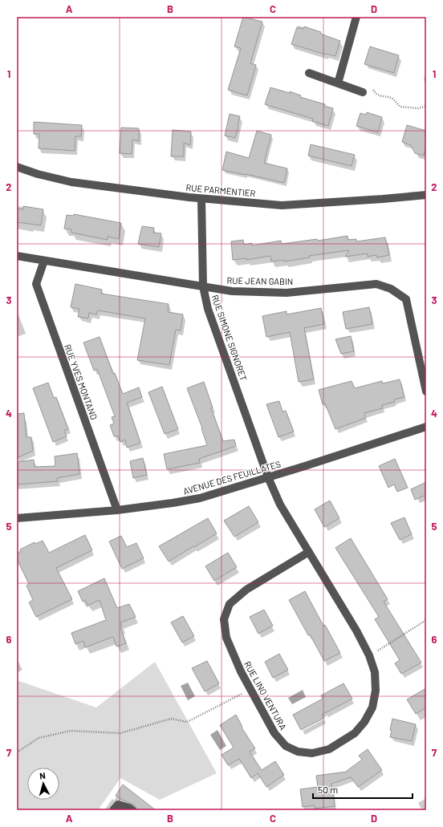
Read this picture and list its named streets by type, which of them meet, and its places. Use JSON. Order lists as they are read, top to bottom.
{
  "streets": {
    "street": [
      "RUE PARMENTIER",
      "RUE JEAN GABIN",
      "RUE SIMONE SIGNORET",
      "RUE YVES MONTAND",
      "AVENUE DES FEUILLATES",
      "RUE LINO VENTURA"
    ]
  },
  "crossings": [
    ["RUE PARMENTIER", "RUE SIMONE SIGNORET"],
    ["RUE JEAN GABIN", "RUE SIMONE SIGNORET"],
    ["RUE JEAN GABIN", "RUE YVES MONTAND"],
    ["RUE SIMONE SIGNORET", "AVENUE DES FEUILLATES"],
    ["RUE SIMONE SIGNORET", "RUE LINO VENTURA"],
    ["RUE YVES MONTAND", "AVENUE DES FEUILLATES"],
    ["AVENUE DES FEUILLATES", "RUE LINO VENTURA"]
  ],
  "scale_bar": "50 m",
  "north": "top",
  "grid": {
    "columns": [
      "A",
      "B",
      "C",
      "D"
    ],
    "rows": [
      "1",
      "2",
      "3",
      "4",
      "5",
      "6",
      "7"
    ]
  }
}
